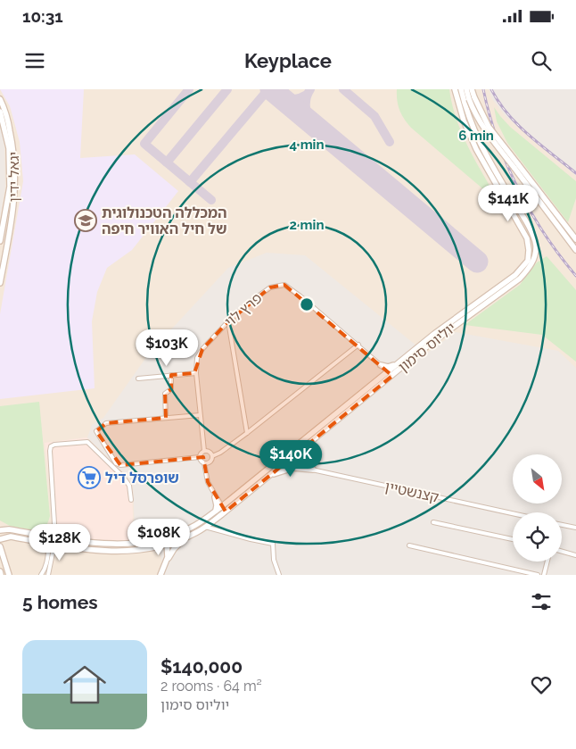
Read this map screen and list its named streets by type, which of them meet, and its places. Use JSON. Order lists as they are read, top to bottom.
{
  "streets": {
    "street": [
      "יגאל ידין",
      "פרץ לוי",
      "יוליוס סימון",
      "קצנשטיין"
    ]
  },
  "crossings": [
    ["פרץ לוי", "יוליוס סימון"],
    ["יוליוס סימון", "קצנשטיין"]
  ],
  "places": {
    "school or university": ["המכללה הטכנולוגית של חיל האוויר חיפה"],
    "supermarket": ["שופרסל דיל"]
  },
  "north": "bottom right",
  "page": {
    "status": "10:31",
    "header": "Keyplace",
    "price": [
      "$141K",
      "$103K",
      "$140K",
      "$108K",
      "$128K"
    ],
    "heading": "5 homes",
    "list": [
      {
        "name": "$140,000",
        "note": "2 rooms · 64 m² · יוליוס סימון"
      }
    ]
  },
  "rings": ["6 min", "4 min", "2 min"]
}
